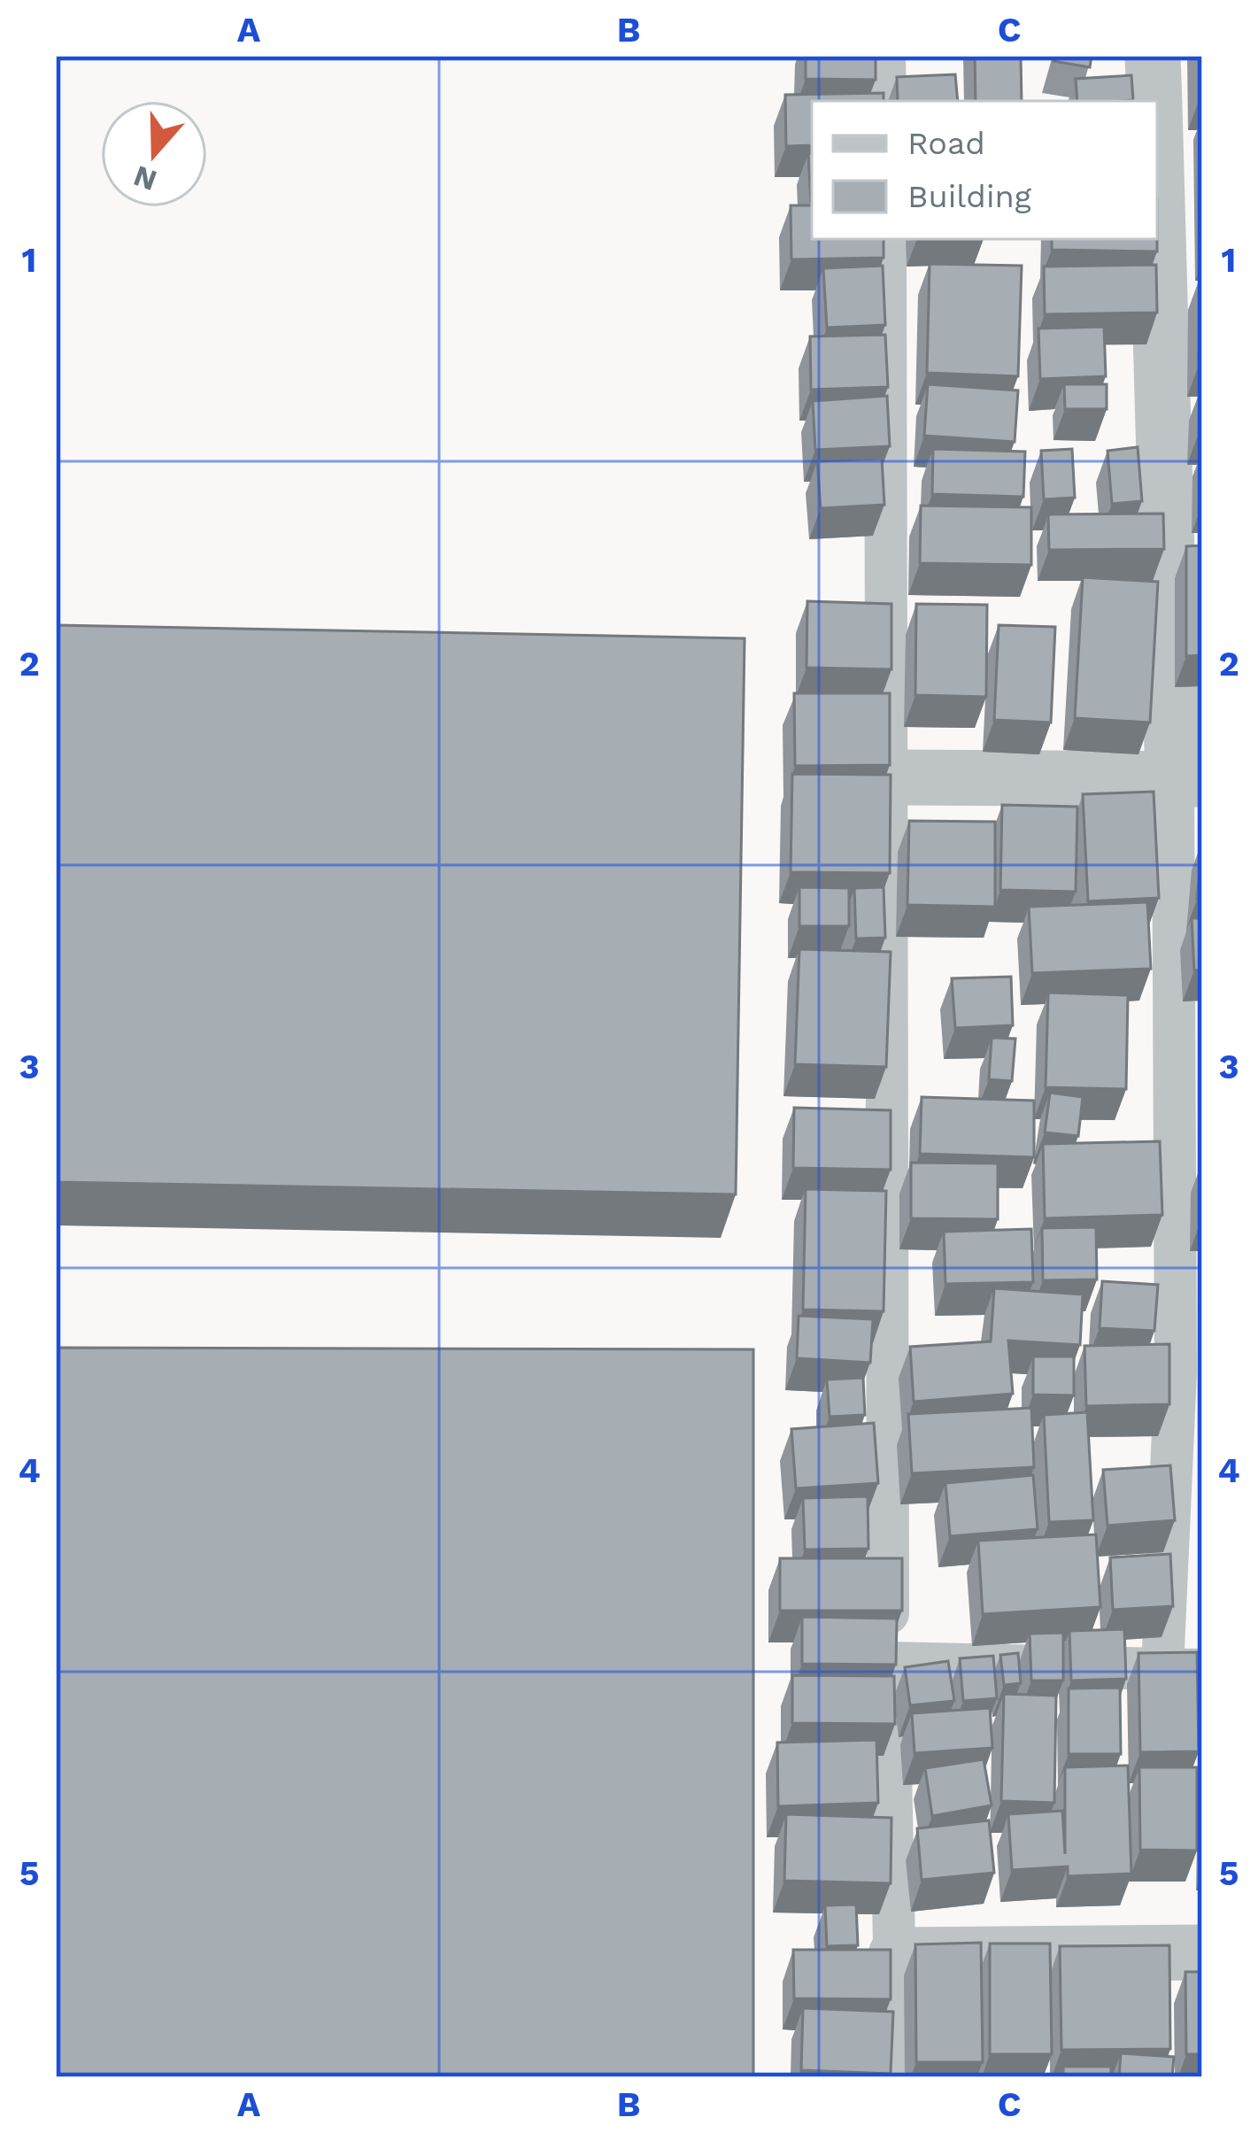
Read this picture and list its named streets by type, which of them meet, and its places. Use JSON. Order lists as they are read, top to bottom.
{
  "legend": ["Road", "Building"],
  "north": "bottom",
  "grid": {
    "columns": ["A", "B", "C"],
    "rows": [
      "1",
      "2",
      "3",
      "4",
      "5"
    ]
  }
}
